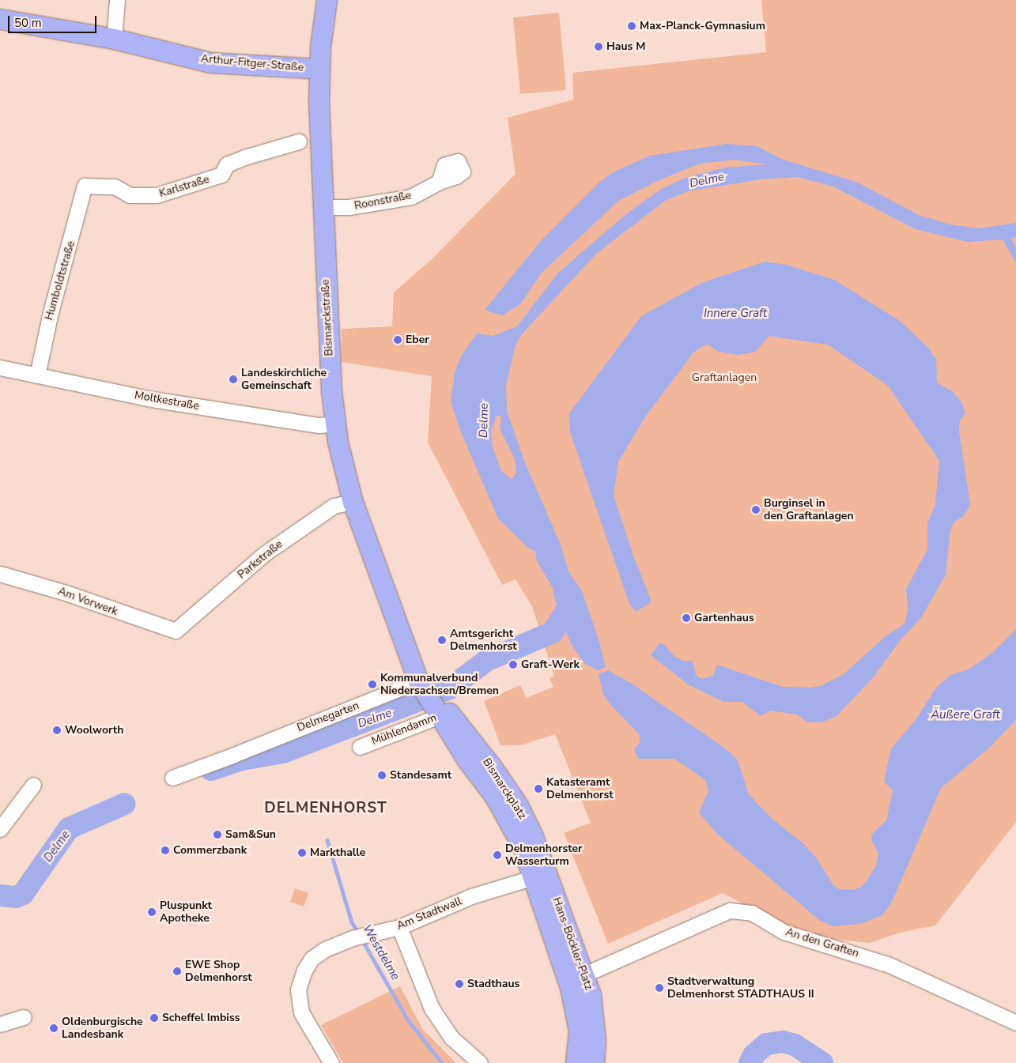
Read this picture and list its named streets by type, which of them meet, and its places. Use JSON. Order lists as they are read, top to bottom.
{
  "streets": {
    "main road": [
      "Arthur-Fitger-Straße",
      "Bismarckstraße",
      "Bismarckplatz",
      "Hans-Böckler-Platz"
    ],
    "street": [
      "Karlstraße",
      "Roonstraße",
      "Humboldtstraße",
      "Moltkestraße",
      "Parkstraße",
      "Am Vorwerk",
      "Delmegarten",
      "Mühlendamm",
      "Am Stadtwall",
      "An den Graften"
    ]
  },
  "crossings": [
    ["Arthur-Fitger-Straße", "Bismarckstraße"],
    ["Karlstraße", "Humboldtstraße"],
    ["Roonstraße", "Bismarckstraße"],
    ["Humboldtstraße", "Moltkestraße"],
    ["Bismarckstraße", "Moltkestraße"],
    ["Bismarckstraße", "Parkstraße"],
    ["Bismarckstraße", "Delmegarten"],
    ["Bismarckstraße", "Mühlendamm"],
    ["Bismarckstraße", "Bismarckplatz"],
    ["Parkstraße", "Am Vorwerk"],
    ["Delmegarten", "Mühlendamm"],
    ["Delmegarten", "Bismarckplatz"],
    ["Mühlendamm", "Bismarckplatz"],
    ["Bismarckplatz", "Am Stadtwall"],
    ["Bismarckplatz", "Hans-Böckler-Platz"],
    ["Am Stadtwall", "Hans-Böckler-Platz"],
    ["An den Graften", "Hans-Böckler-Platz"]
  ],
  "districts": ["DELMENHORST"],
  "water": [
    "Delme",
    "Innere Graft",
    "Äußere Graft",
    "Westdelme"
  ],
  "parks": ["Graftanlagen"],
  "places": [
    "Max-Planck-Gymnasium",
    "Haus M",
    "Eber",
    "Landeskirchliche Gemeinschaft",
    "Burginsel in den Graftanlagen",
    "Gartenhaus",
    "Amtsgericht Delmenhorst",
    "Graft-Werk",
    "Kommunalverbund Niedersachsen/Bremen",
    "Woolworth",
    "Standesamt",
    "Katasteramt Delmenhorst",
    "Sam&Sun",
    "Commerzbank",
    "Markthalle",
    "Delmenhorster Wasserturm",
    "Pluspunkt Apotheke",
    "EWE Shop Delmenhorst",
    "Stadthaus",
    "Stadtverwaltung Delmenhorst STADTHAUS II",
    "Scheffel Imbiss",
    "Oldenburgische Landesbank"
  ],
  "scale_bar": "50 m"
}
